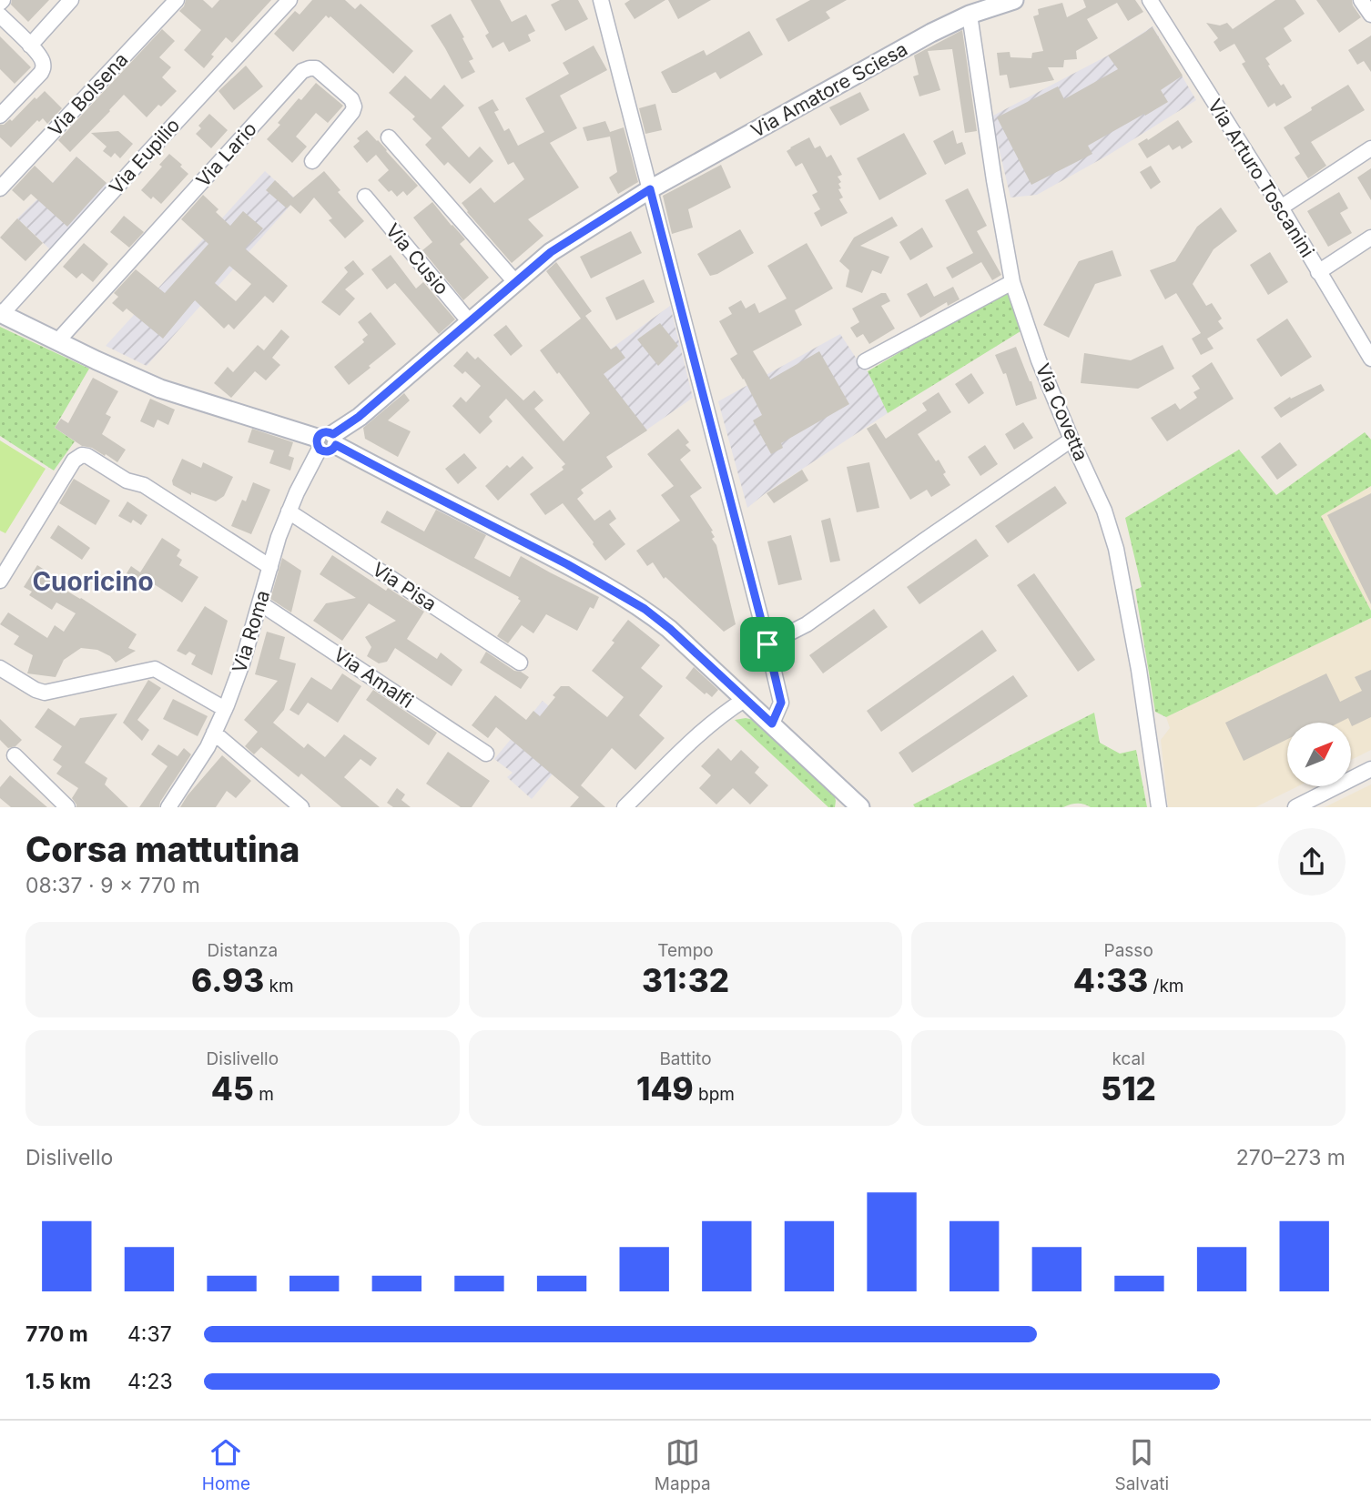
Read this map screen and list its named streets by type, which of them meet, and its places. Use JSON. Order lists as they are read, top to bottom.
{
  "streets": {
    "street": [
      "Via Amatore Sciesa",
      "Via Bolsena",
      "Via Lario",
      "Via Eupilio",
      "Via Arturo Toscanini",
      "Via Cusio",
      "Via Covetta",
      "Via Pisa",
      "Via Roma",
      "Via Amalfi"
    ]
  },
  "crossings": [
    ["Via Amatore Sciesa", "Via Cusio"],
    ["Via Amatore Sciesa", "Via Covetta"],
    ["Via Amatore Sciesa", "Via Roma"],
    ["Via Pisa", "Via Roma"],
    ["Via Roma", "Via Amalfi"]
  ],
  "districts": ["Cuoricino"],
  "north": "top right",
  "page": {
    "heading": ["Corsa mattutina", "08:37 · 9 × 770 m"],
    "stats": [
      ["Distanza", "6.93 km"],
      ["Tempo", "31:32"],
      ["Passo", "4:33 /km"],
      ["Dislivello", "45 m"],
      ["Battito", "149 bpm"],
      ["kcal", "512"]
    ],
    "chart": ["Dislivello", "270–273 m"],
    "list": [
      {
        "name": "770 m",
        "note": "4:37"
      },
      {
        "name": "1.5 km",
        "note": "4:23"
      }
    ],
    "tabs": ["Home", "Mappa", "Salvati"]
  }
}
